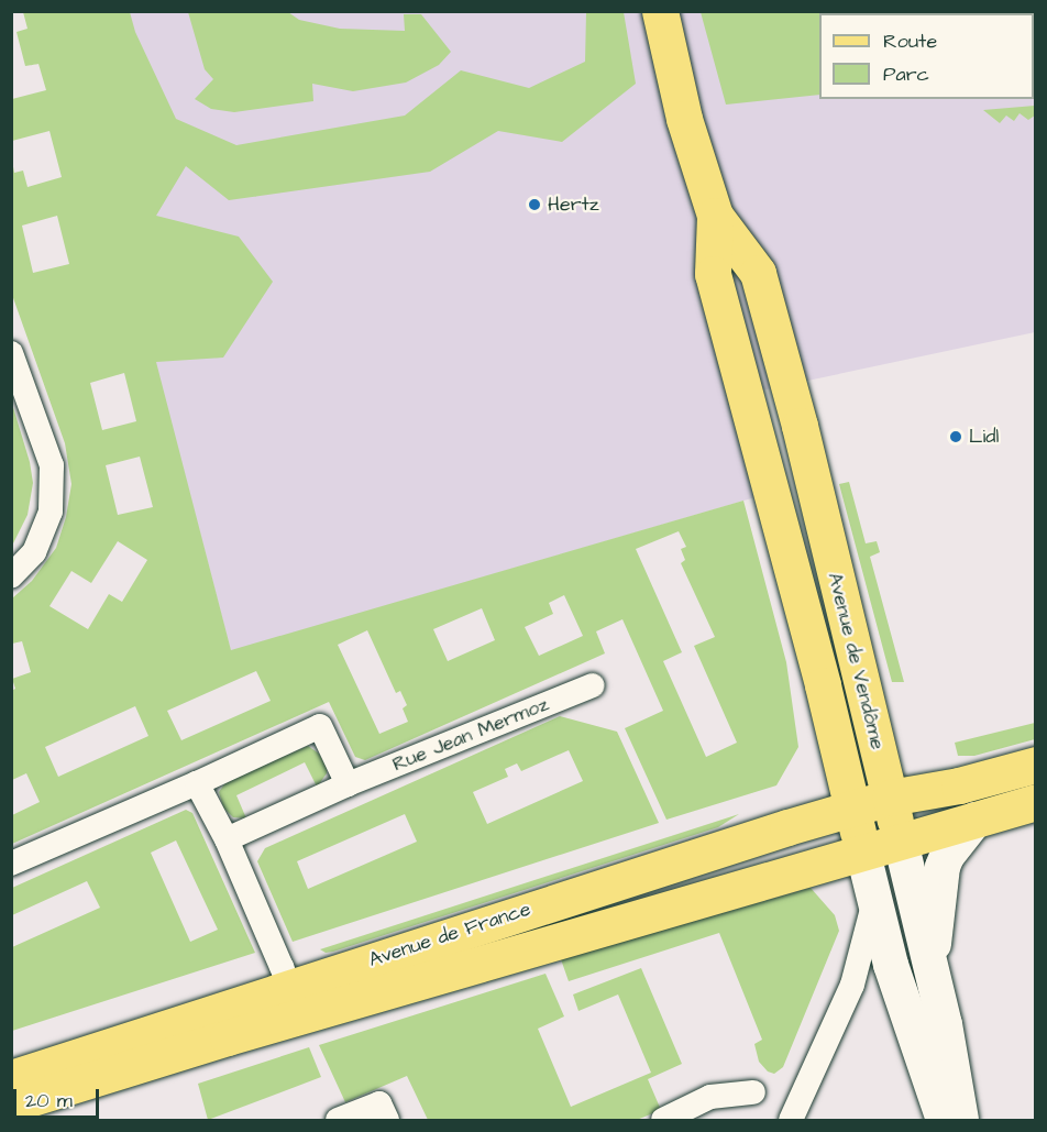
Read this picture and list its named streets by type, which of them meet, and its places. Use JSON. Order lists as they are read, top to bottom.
{
  "streets": {
    "main road": ["Avenue de Vendôme", "Avenue de France"],
    "street": ["Rue Jean Mermoz"]
  },
  "crossings": [
    ["Avenue de Vendôme", "Avenue de France"]
  ],
  "places": ["Hertz", "Lidl"],
  "legend": ["Route", "Parc"],
  "scale_bar": "20 m"
}
